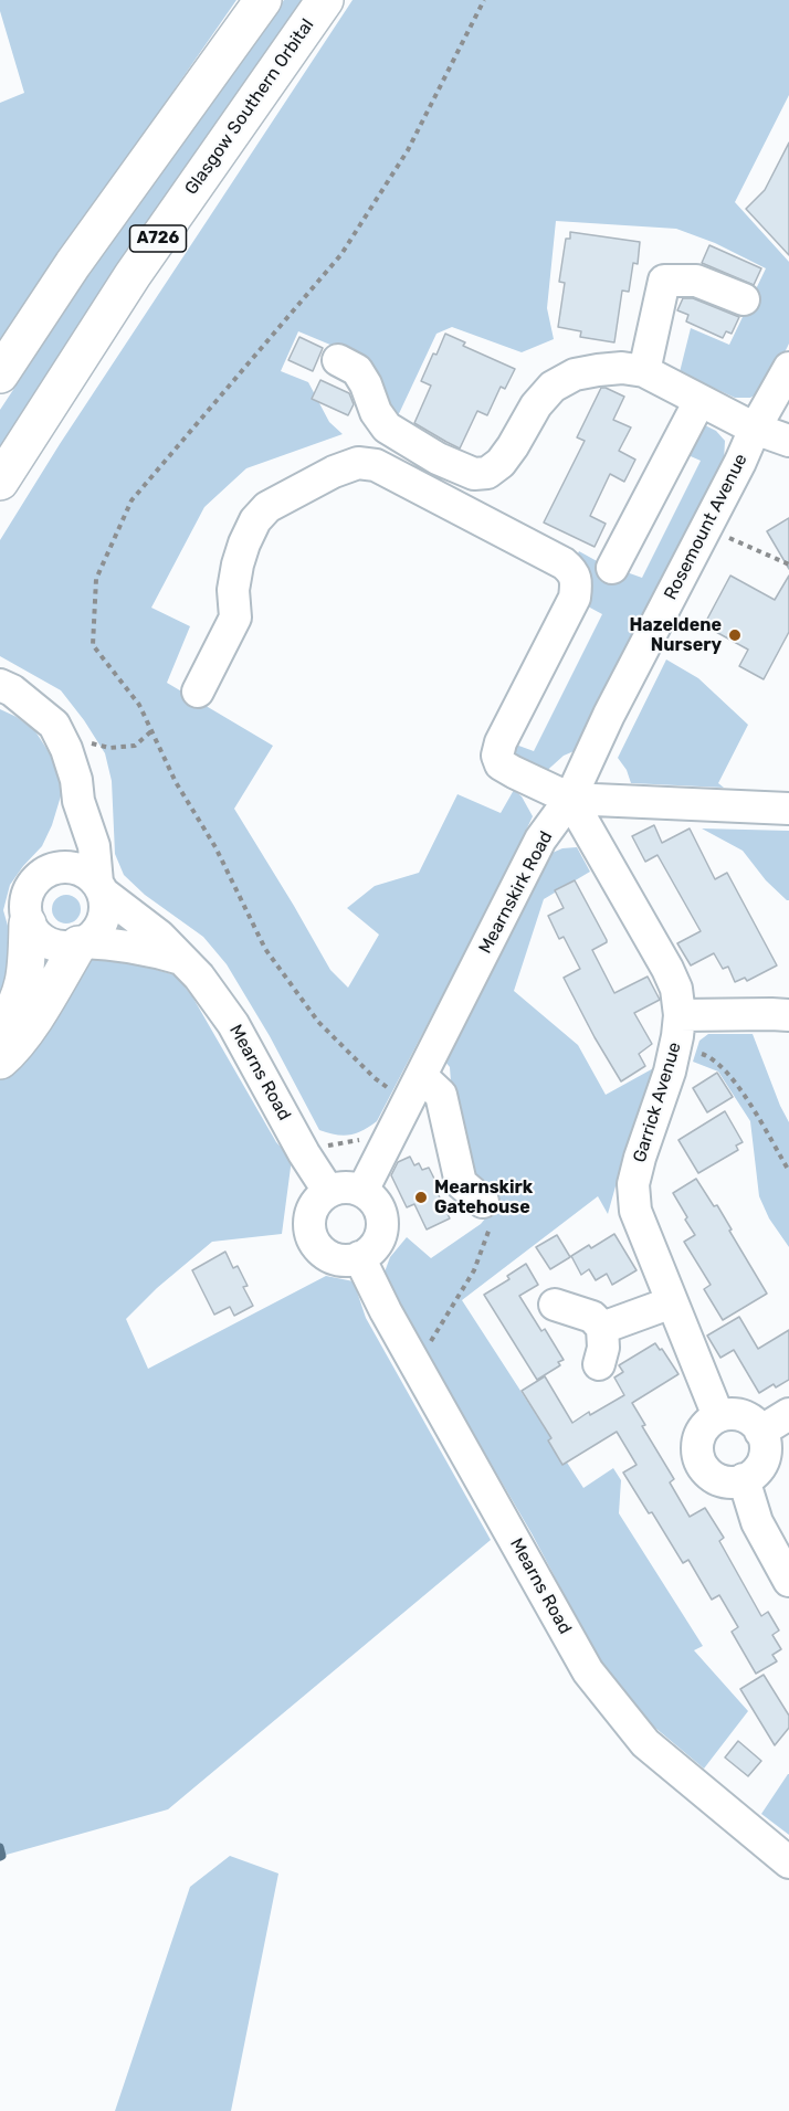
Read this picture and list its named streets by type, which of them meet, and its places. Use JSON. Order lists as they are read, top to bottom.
{
  "streets": {
    "highway": ["Glasgow Southern Orbital", "A726"],
    "street": [
      "Rosemount Avenue",
      "Mearnskirk Road",
      "Mearns Road",
      "Garrick Avenue"
    ]
  },
  "crossings": [
    ["Rosemount Avenue", "Mearnskirk Road"],
    ["Rosemount Avenue", "Garrick Avenue"],
    ["Mearnskirk Road", "Mearns Road"],
    ["Mearnskirk Road", "Garrick Avenue"]
  ],
  "places": ["Hazeldene Nursery", "Mearnskirk Gatehouse"]
}
